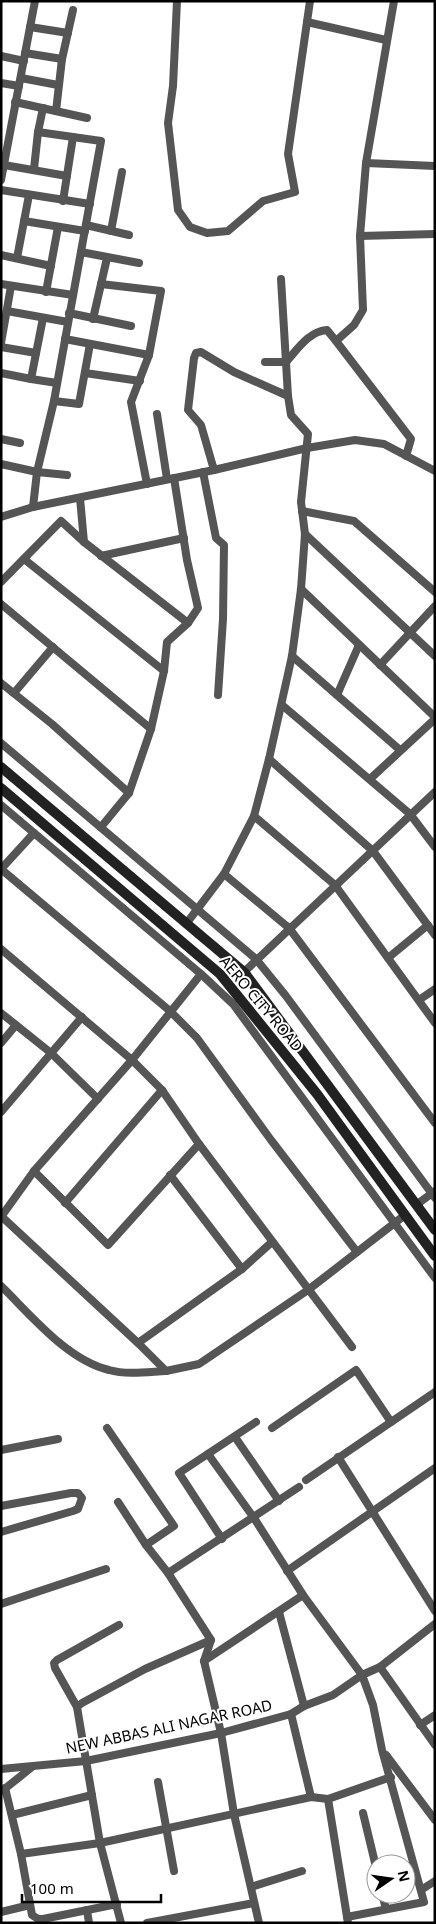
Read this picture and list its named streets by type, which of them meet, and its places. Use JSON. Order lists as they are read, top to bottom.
{
  "streets": {
    "street": ["AERO CITY ROAD", "NEW ABBAS ALI NAGAR ROAD"]
  },
  "scale_bar": "100 m",
  "north": "right"
}
